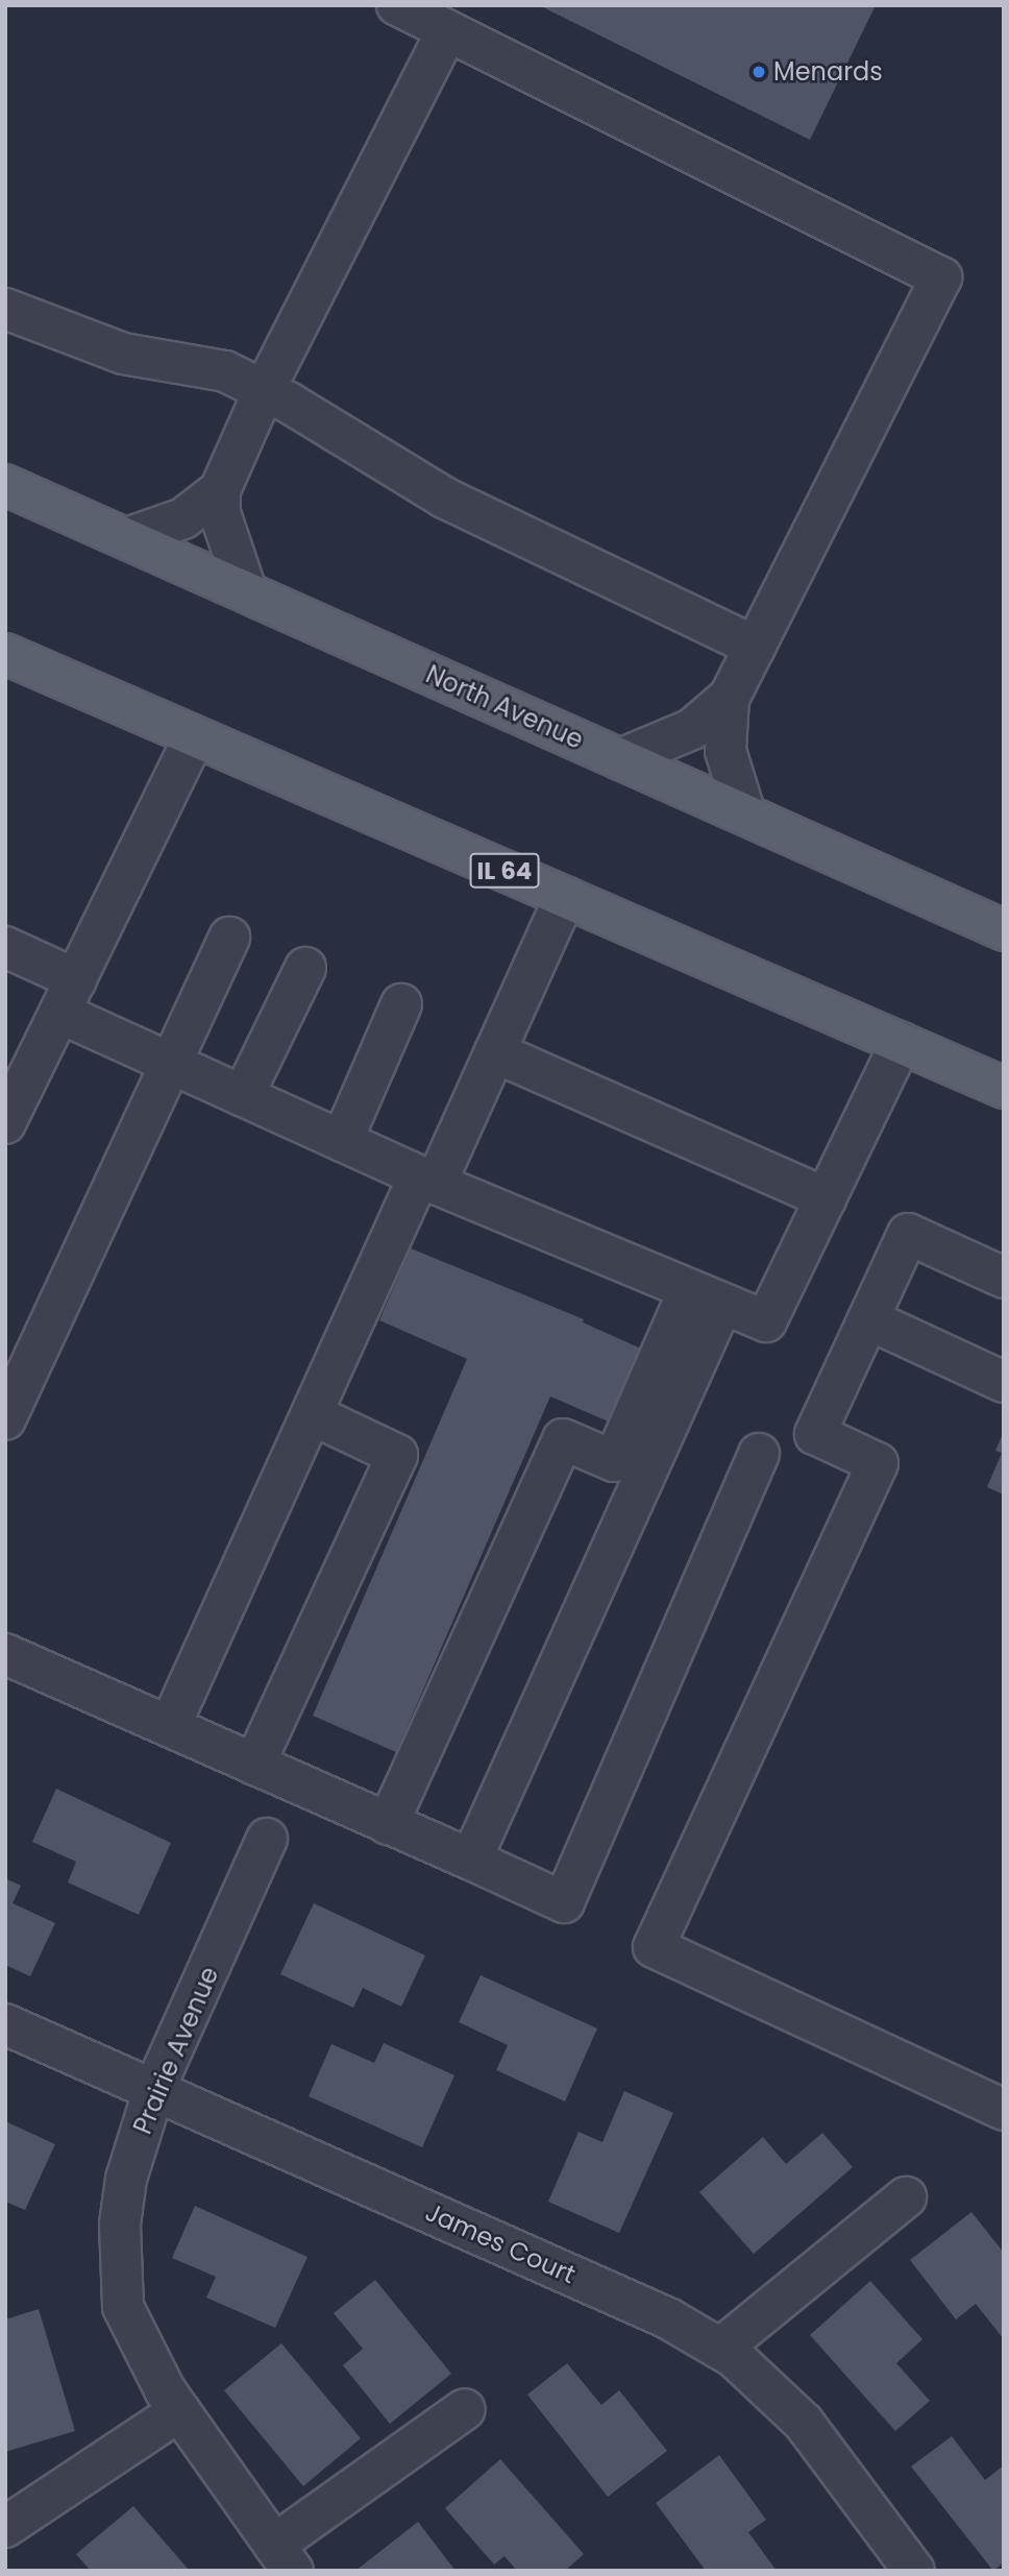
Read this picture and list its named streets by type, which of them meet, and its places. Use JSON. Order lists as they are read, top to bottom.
{
  "streets": {
    "main road": ["North Avenue", "IL 64"],
    "street": ["Prairie Avenue", "James Court"]
  },
  "crossings": [
    ["Prairie Avenue", "James Court"]
  ],
  "places": ["Menards"]
}
